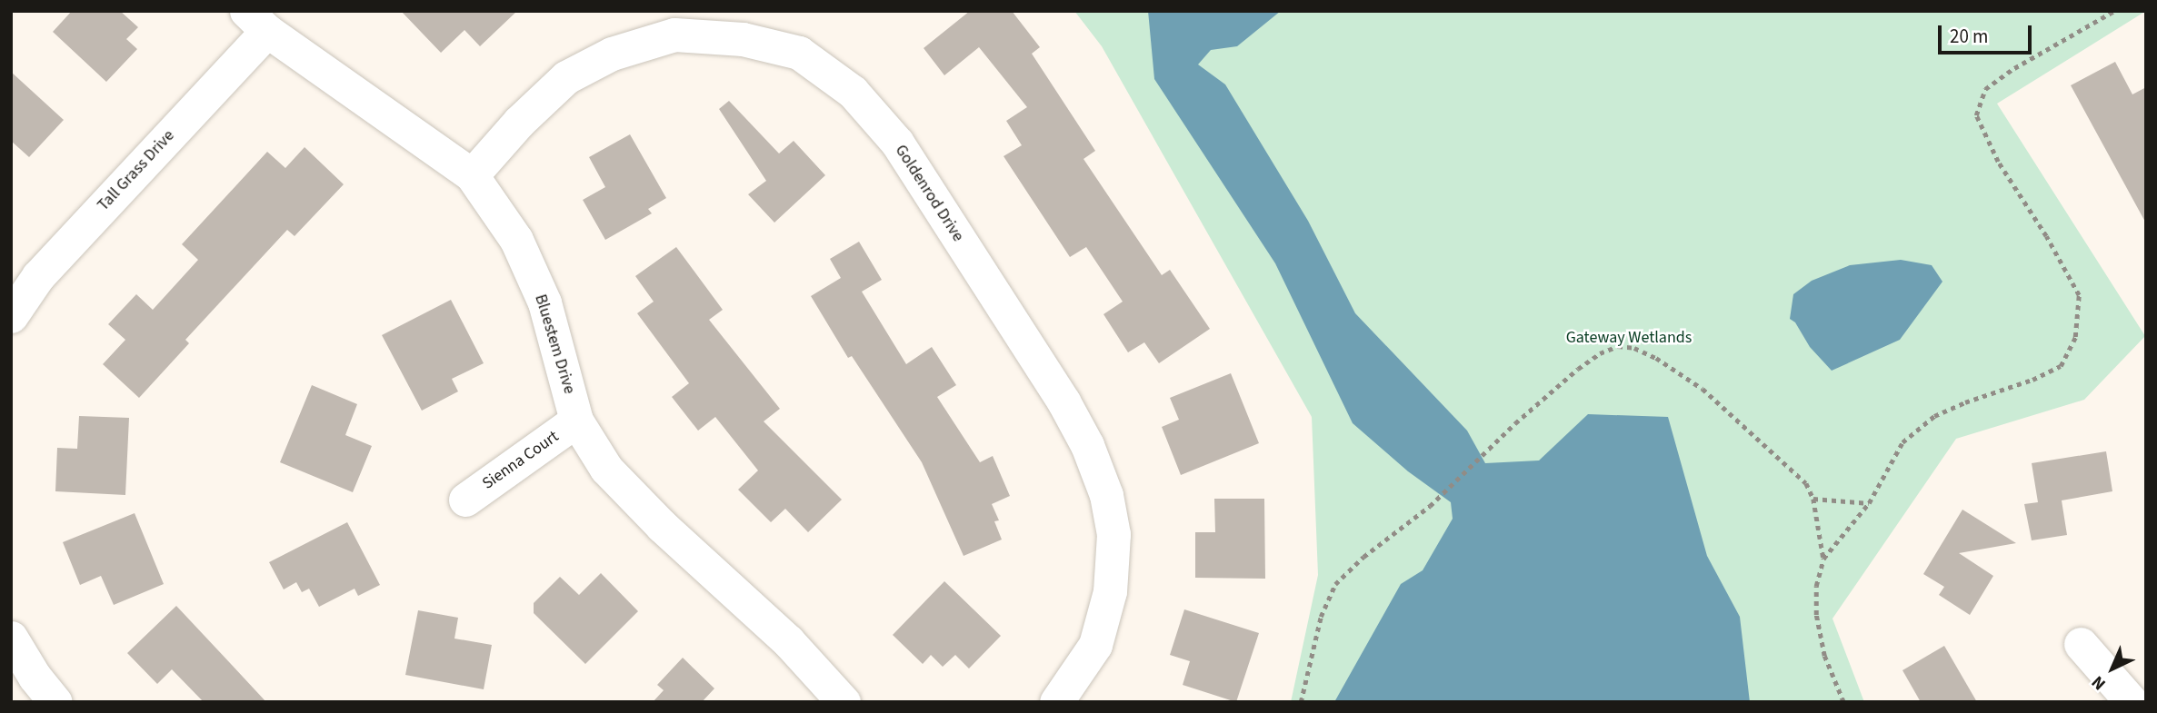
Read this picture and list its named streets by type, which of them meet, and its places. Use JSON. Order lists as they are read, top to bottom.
{
  "streets": {
    "street": [
      "Tall Grass Drive",
      "Goldenrod Drive",
      "Bluestem Drive",
      "Sienna Court"
    ]
  },
  "crossings": [
    ["Tall Grass Drive", "Bluestem Drive"],
    ["Goldenrod Drive", "Bluestem Drive"],
    ["Bluestem Drive", "Sienna Court"]
  ],
  "parks": ["Gateway Wetlands"],
  "scale_bar": "20 m",
  "north": "bottom left"
}
